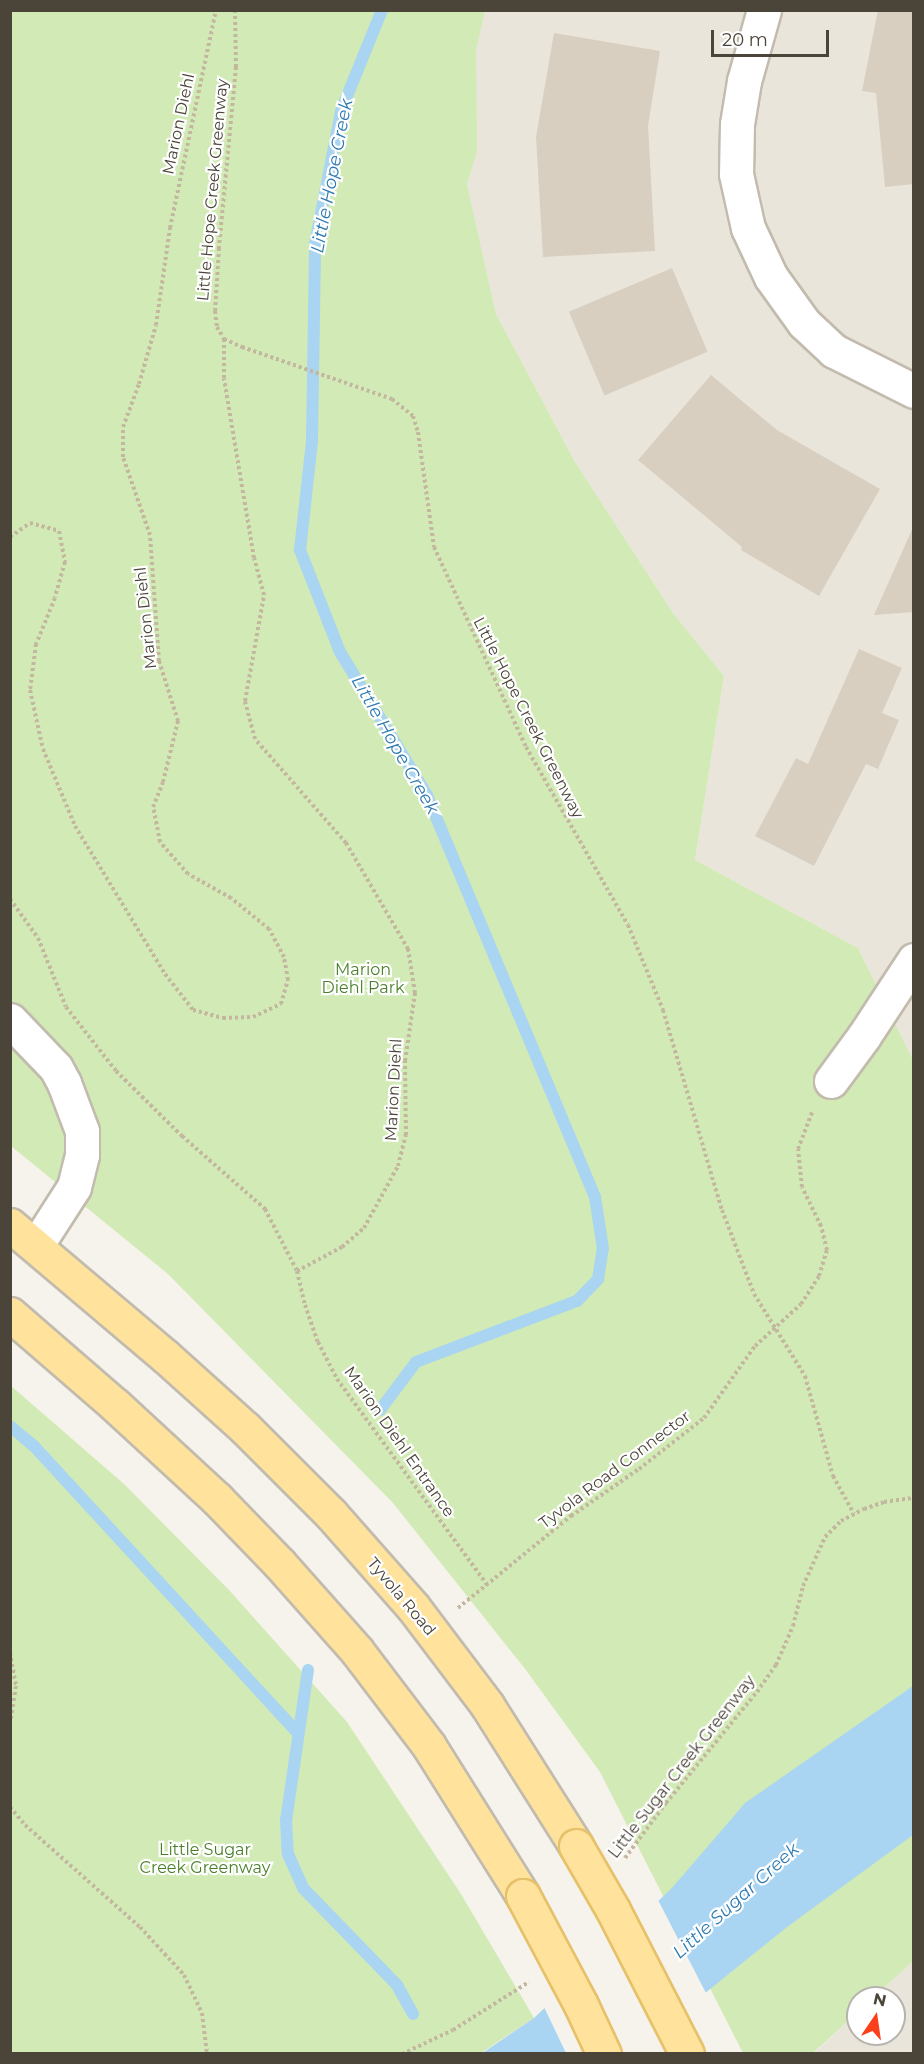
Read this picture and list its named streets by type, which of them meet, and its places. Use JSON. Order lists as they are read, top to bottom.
{
  "streets": {
    "main road": ["Tyvola Road"],
    "path": [
      "Marion Diehl",
      "Little Hope Creek Greenway",
      "Marion Diehl Entrance",
      "Tyvola Road Connector",
      "Little Sugar Creek Greenway"
    ]
  },
  "crossings": [
    ["Marion Diehl", "Little Hope Creek Greenway"],
    ["Marion Diehl", "Marion Diehl Entrance"],
    ["Little Hope Creek Greenway", "Tyvola Road Connector"],
    ["Little Hope Creek Greenway", "Little Sugar Creek Greenway"],
    ["Marion Diehl Entrance", "Tyvola Road Connector"]
  ],
  "water": ["Little Hope Creek", "Little Sugar Creek"],
  "parks": ["Marion Diehl Park", "Little Sugar Creek Greenway"],
  "scale_bar": "20 m",
  "north": "top"
}
